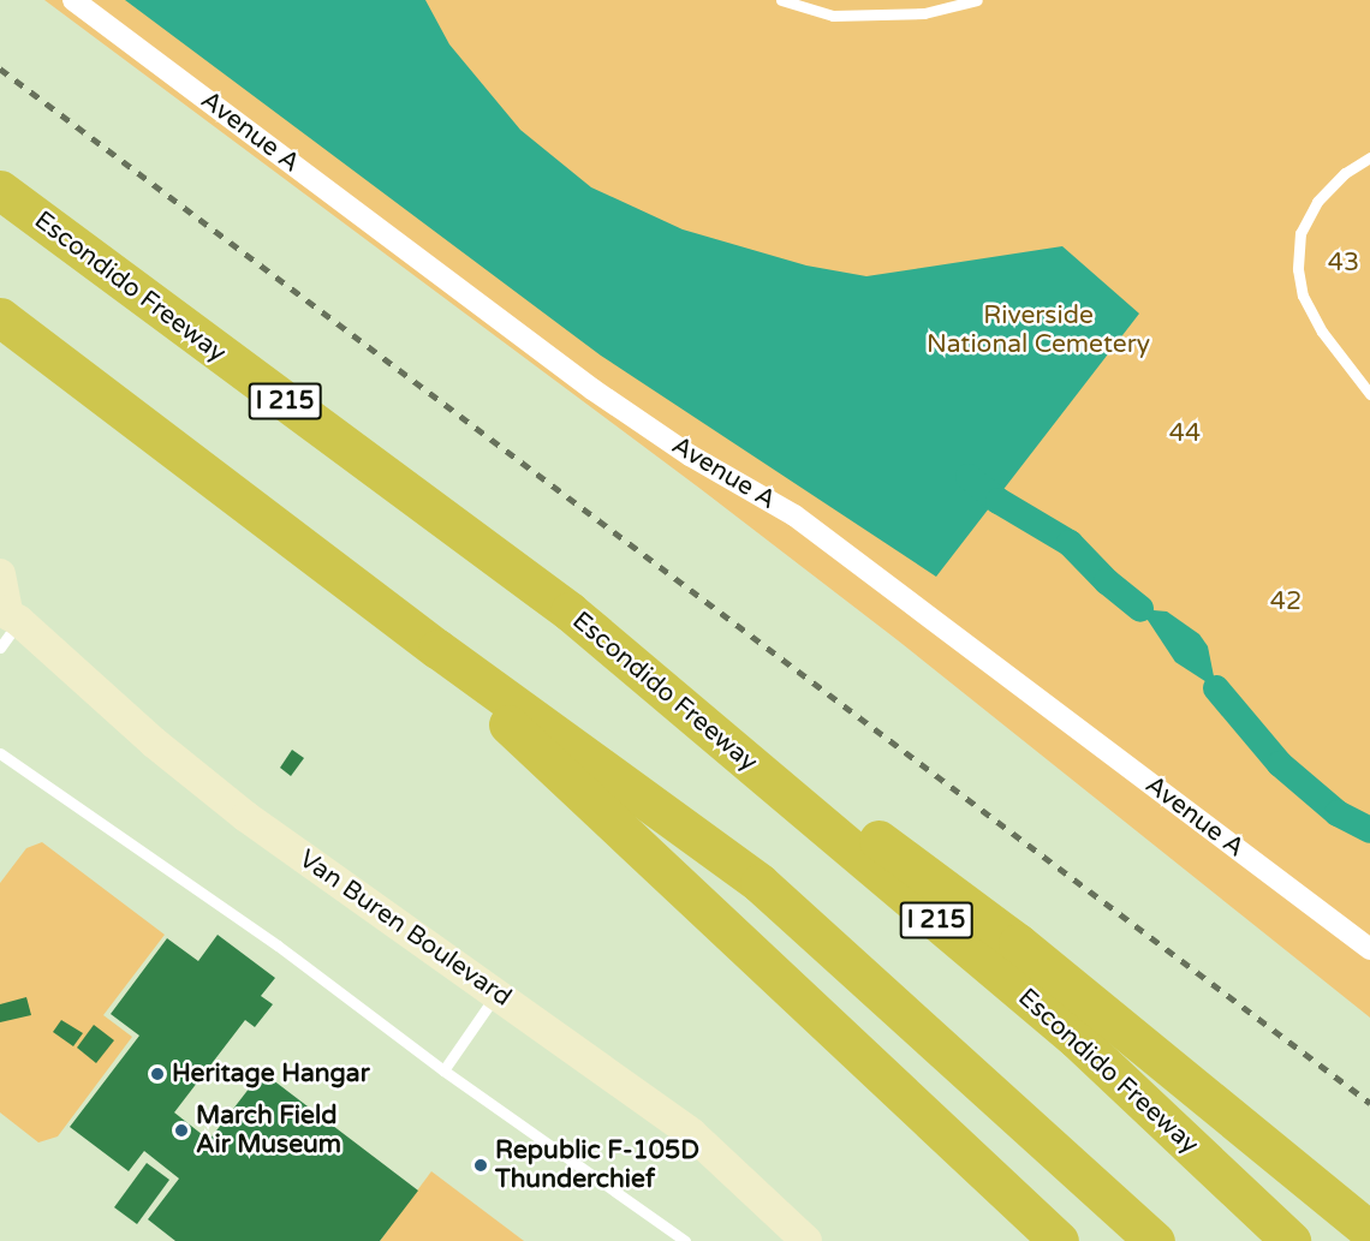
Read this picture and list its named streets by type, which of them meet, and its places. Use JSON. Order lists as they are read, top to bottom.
{
  "streets": {
    "highway": ["Escondido Freeway", "I 215"],
    "street": ["Avenue A", "Van Buren Boulevard"]
  },
  "parks": [
    "43",
    "Riverside National Cemetery",
    "44",
    "42"
  ],
  "places": ["Heritage Hangar", "March Field Air Museum", "Republic F-105D Thunderchief"]
}
